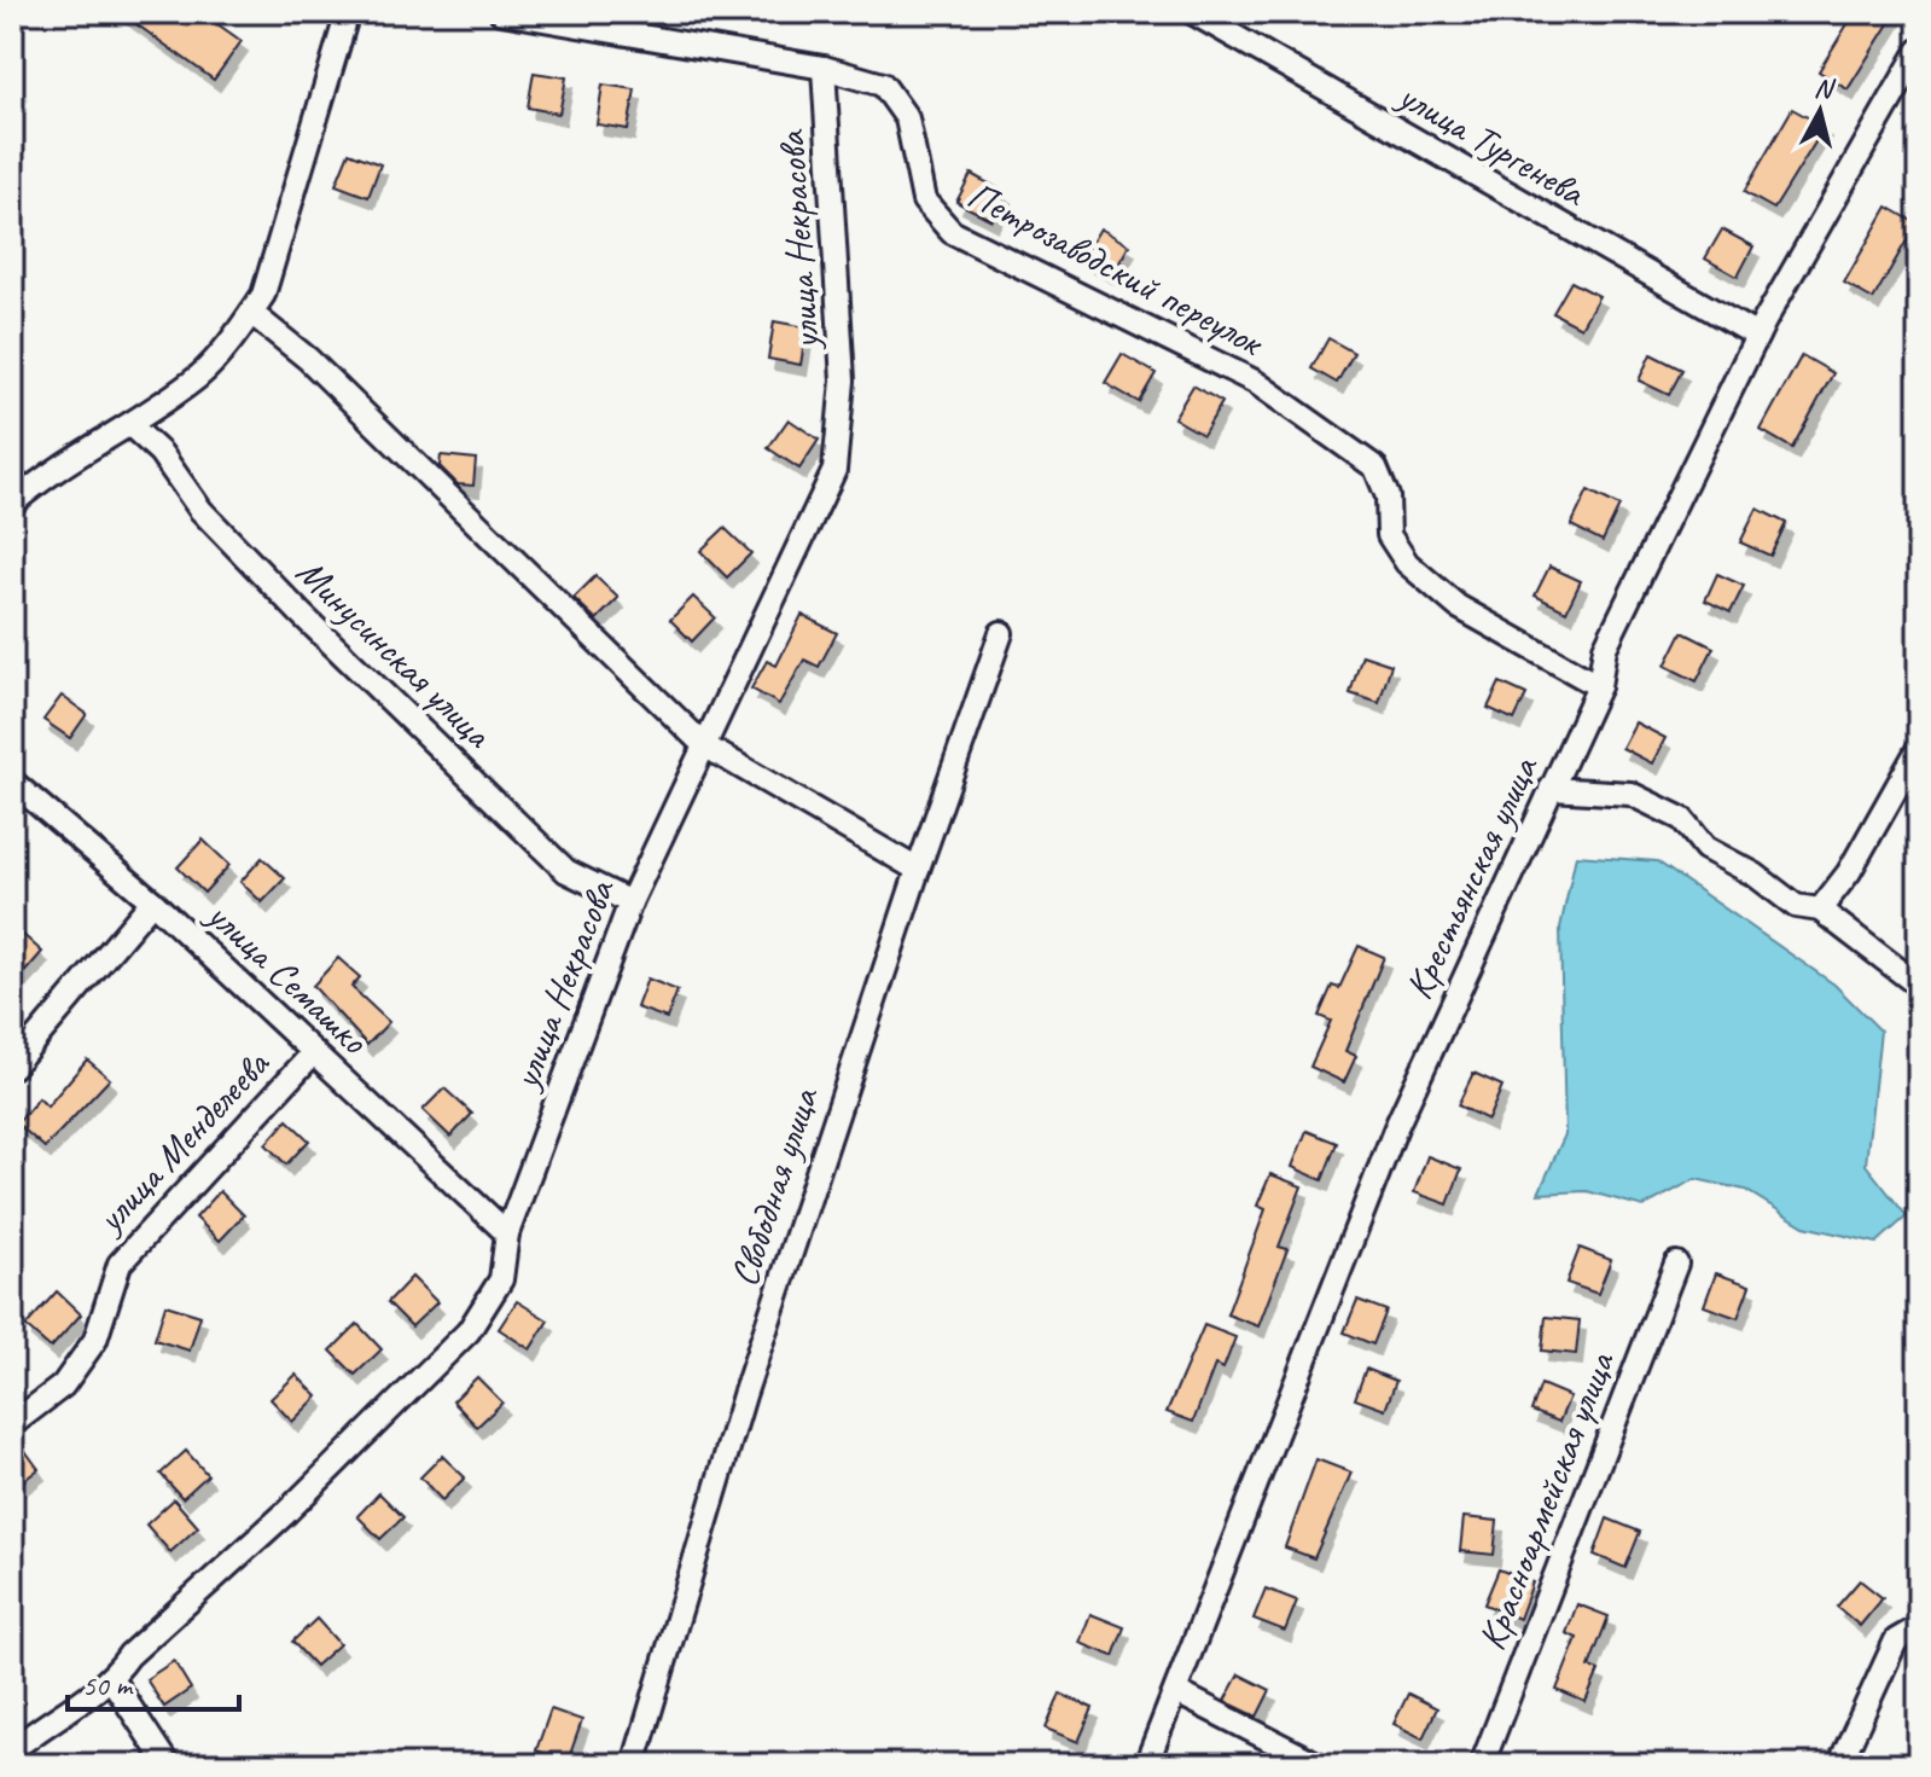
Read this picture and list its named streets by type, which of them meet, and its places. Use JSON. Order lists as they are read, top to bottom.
{
  "streets": {
    "street": [
      "улица Тургенева",
      "улица Некрасова",
      "Петрозаводский переулок",
      "Минусинская улица",
      "Крестьянская улица",
      "улица Семашко",
      "улица Менделеева",
      "Свободная улица",
      "Красноармейская улица"
    ]
  },
  "crossings": [
    ["улица Тургенева", "Крестьянская улица"],
    ["улица Некрасова", "Петрозаводский переулок"],
    ["улица Некрасова", "Минусинская улица"],
    ["улица Некрасова", "улица Семашко"],
    ["Петрозаводский переулок", "Крестьянская улица"],
    ["улица Семашко", "улица Менделеева"]
  ],
  "scale_bar": "50 m",
  "north": "top"
}
